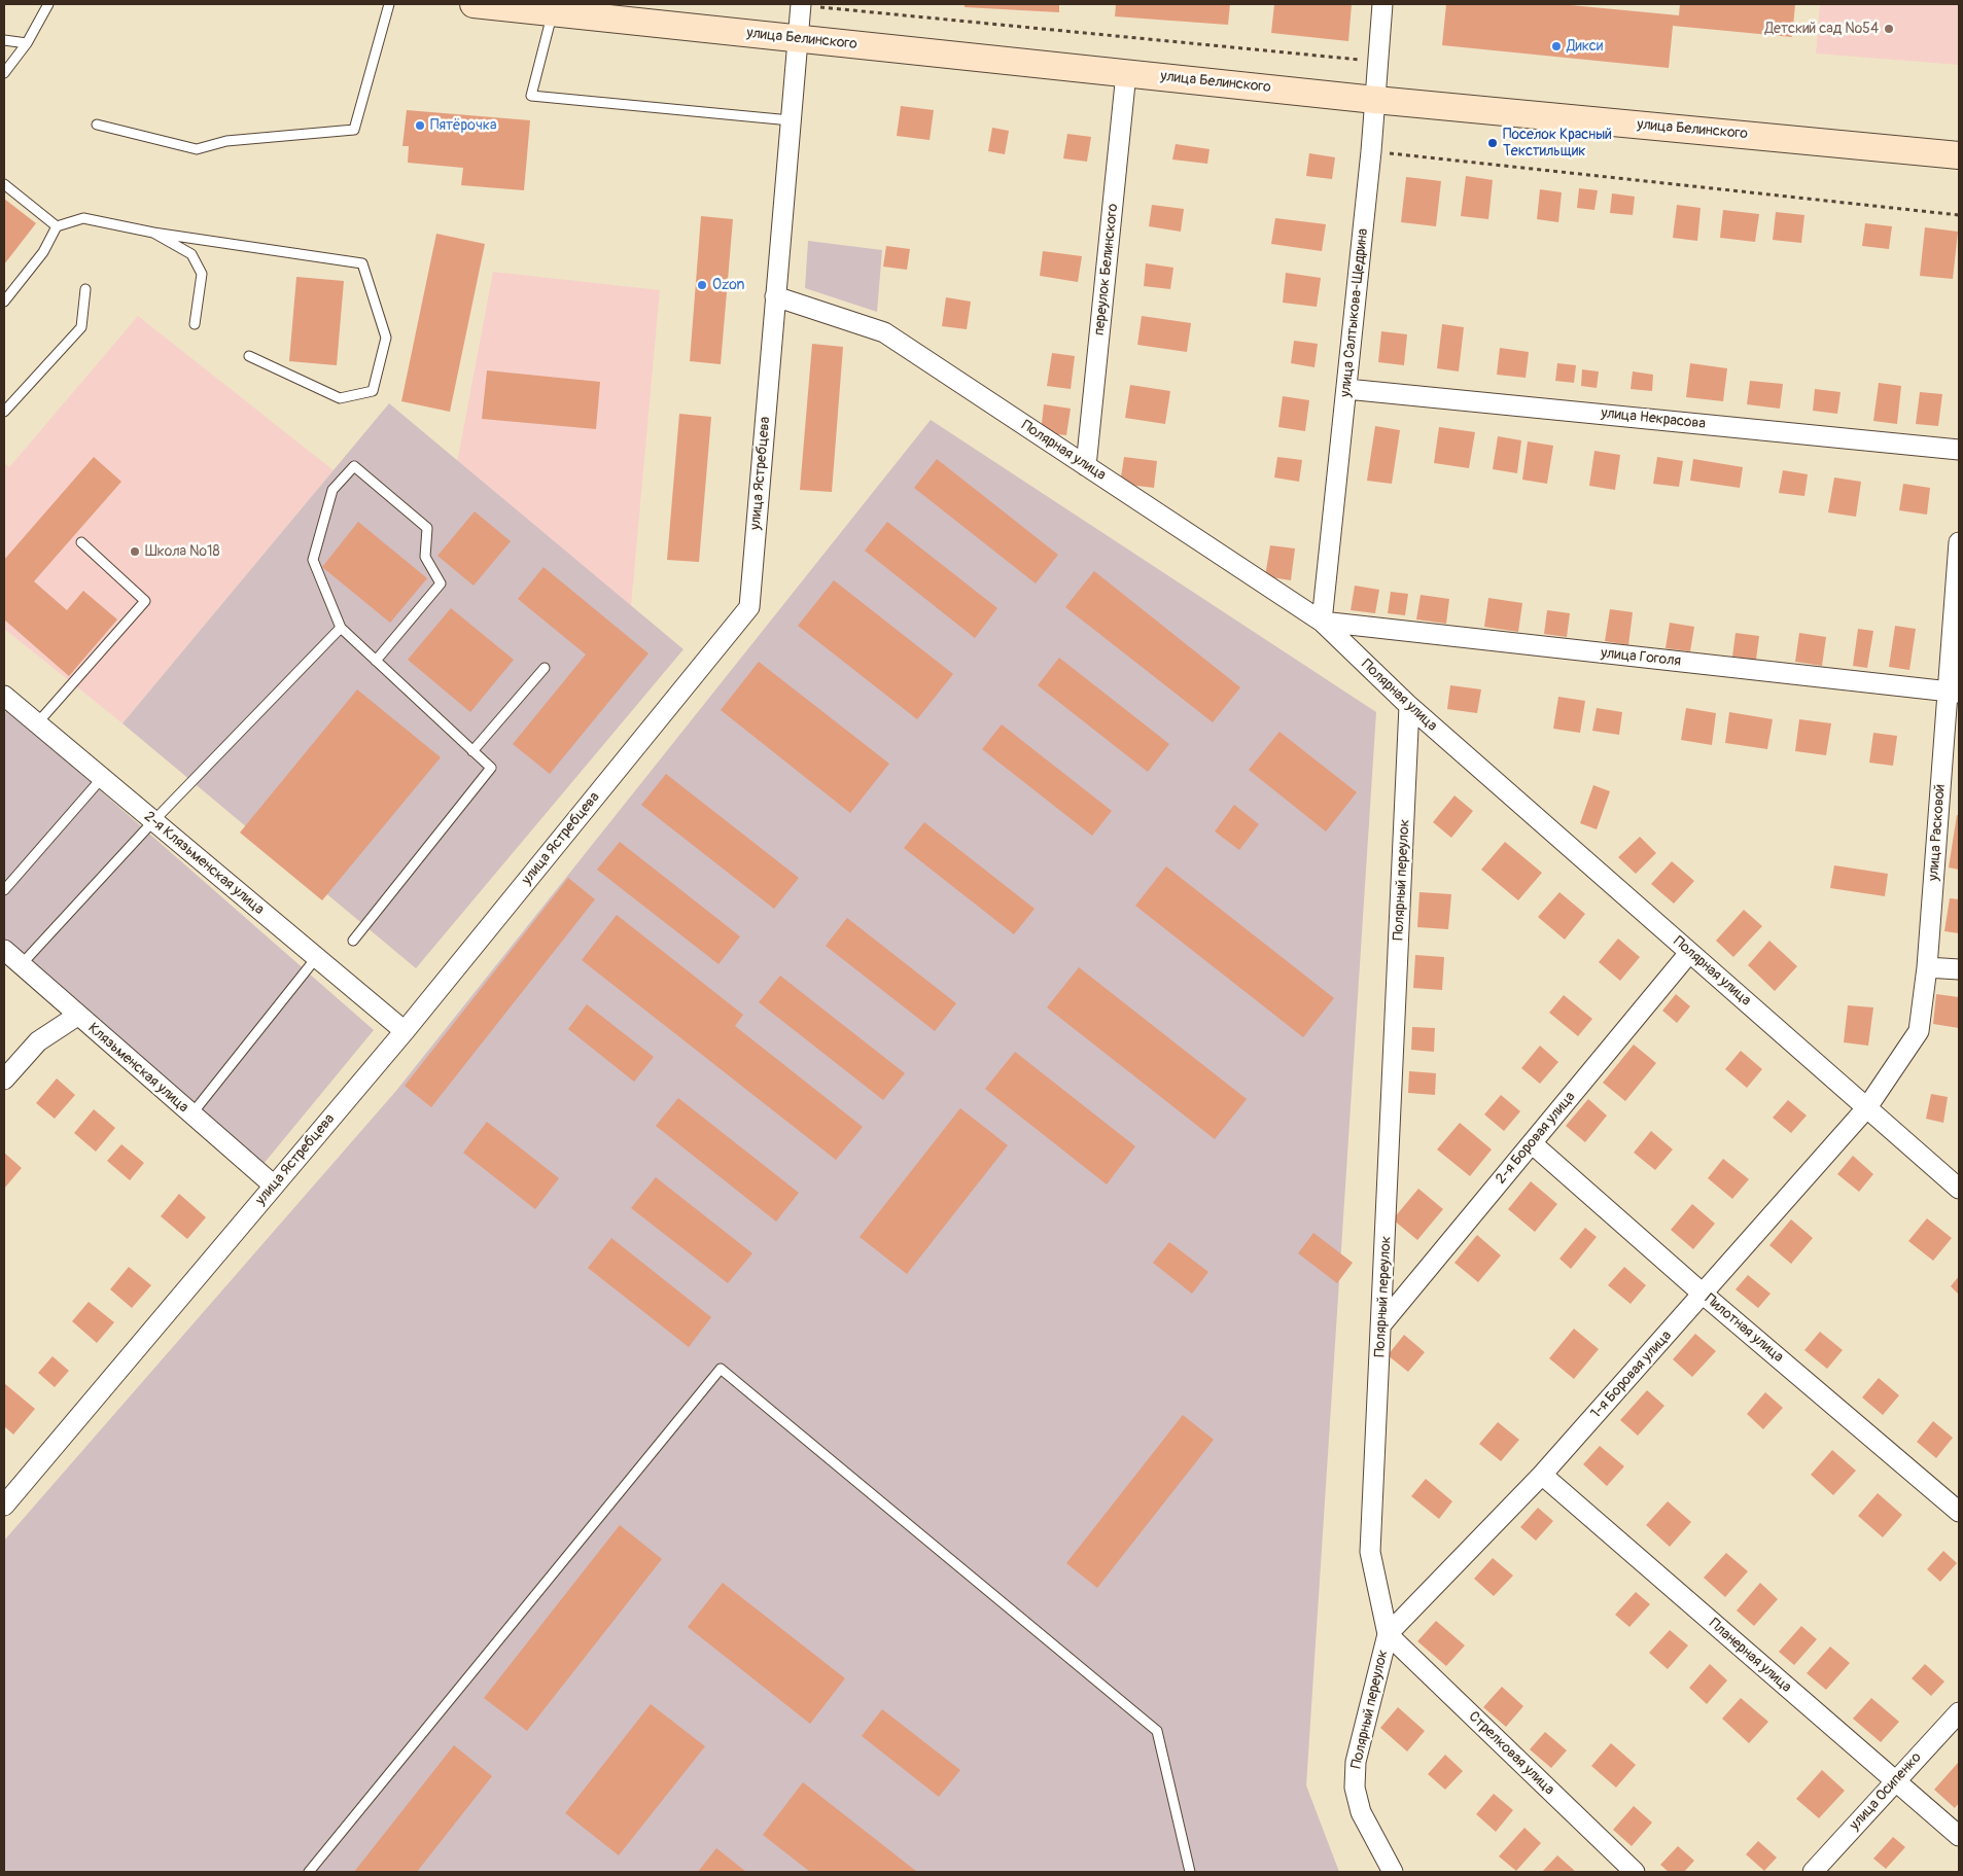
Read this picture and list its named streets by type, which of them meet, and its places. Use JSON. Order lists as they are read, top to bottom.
{
  "streets": {
    "main road": ["улица Белинского"],
    "street": [
      "переулок Белинского",
      "улица Салтыкова-Щедрина",
      "улица Некрасова",
      "Полярная улица",
      "улица Ястребцева",
      "улица Гоголя",
      "улица Расковой",
      "2-я Клязьменская улица",
      "Полярный переулок",
      "Клязьменская улица",
      "2-я Боровая улица",
      "Пилотная улица",
      "1-я Боровая улица",
      "Планерная улица",
      "Стрелковая улица",
      "улица Осипенко"
    ]
  },
  "crossings": [
    ["улица Белинского", "переулок Белинского"],
    ["улица Белинского", "улица Салтыкова-Щедрина"],
    ["улица Белинского", "улица Ястребцева"],
    ["переулок Белинского", "Полярная улица"],
    ["улица Салтыкова-Щедрина", "улица Некрасова"],
    ["улица Салтыкова-Щедрина", "Полярная улица"],
    ["улица Салтыкова-Щедрина", "улица Гоголя"],
    ["Полярная улица", "улица Ястребцева"],
    ["Полярная улица", "улица Гоголя"],
    ["Полярная улица", "улица Расковой"],
    ["Полярная улица", "Полярный переулок"],
    ["Полярная улица", "2-я Боровая улица"],
    ["Полярная улица", "1-я Боровая улица"],
    ["улица Ястребцева", "2-я Клязьменская улица"],
    ["улица Ястребцева", "Клязьменская улица"],
    ["улица Гоголя", "улица Расковой"],
    ["улица Расковой", "1-я Боровая улица"],
    ["Полярный переулок", "2-я Боровая улица"],
    ["Полярный переулок", "1-я Боровая улица"],
    ["Полярный переулок", "Стрелковая улица"],
    ["2-я Боровая улица", "Пилотная улица"],
    ["Пилотная улица", "1-я Боровая улица"],
    ["1-я Боровая улица", "Планерная улица"],
    ["1-я Боровая улица", "Стрелковая улица"],
    ["Планерная улица", "улица Осипенко"]
  ],
  "places": [
    "Детский сад №54",
    "Дикси",
    "Пятёрочка",
    "Поселок Красный Текстильщик",
    "Ozon",
    "Школа №18"
  ]
}
